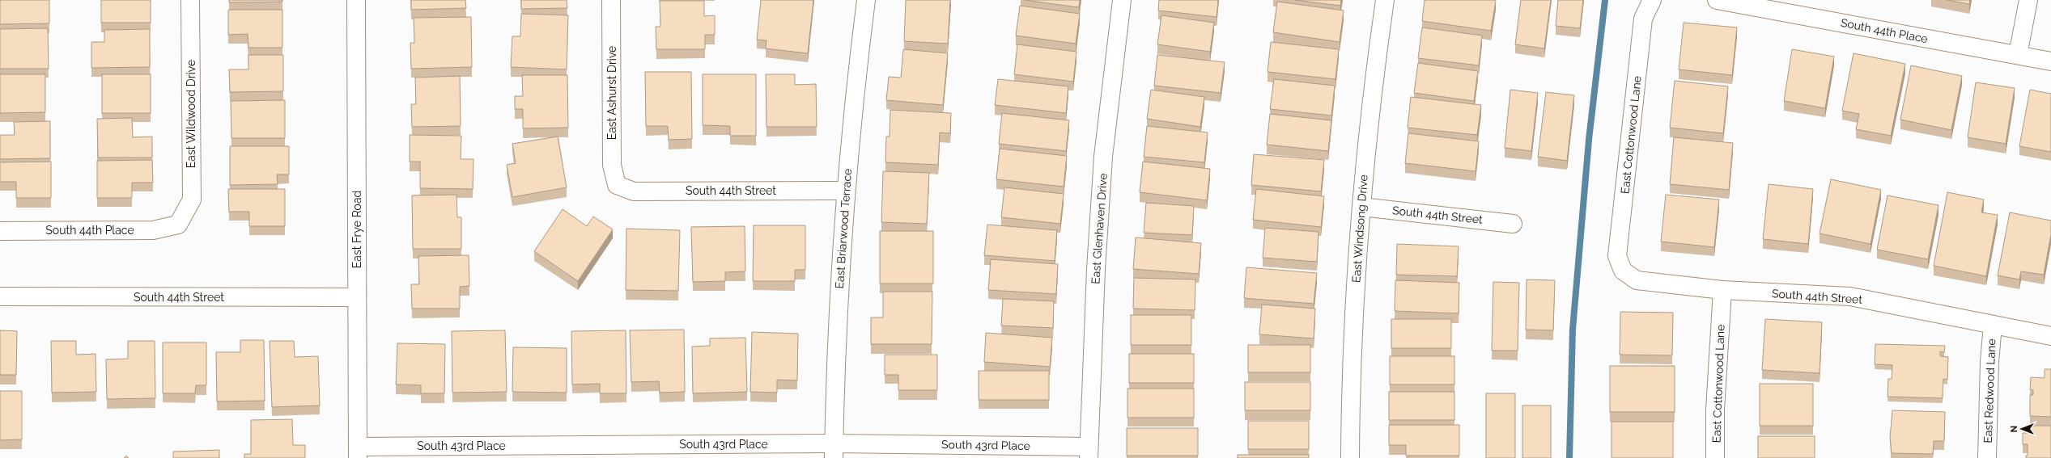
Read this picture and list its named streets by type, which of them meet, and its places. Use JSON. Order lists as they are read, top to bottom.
{
  "streets": {
    "street": [
      "South 44th Place",
      "East Ashurst Drive",
      "East Wildwood Drive",
      "East Cottonwood Lane",
      "South 44th Street",
      "East Briarwood Terrace",
      "East Glenhaven Drive",
      "East Windsong Drive",
      "East Frye Road",
      "East Redwood Lane",
      "South 43rd Place"
    ]
  },
  "crossings": [
    ["South 44th Place", "East Wildwood Drive"],
    ["East Ashurst Drive", "South 44th Street"],
    ["East Cottonwood Lane", "South 44th Street"],
    ["South 44th Street", "East Briarwood Terrace"],
    ["South 44th Street", "East Windsong Drive"],
    ["South 44th Street", "East Frye Road"],
    ["South 44th Street", "East Redwood Lane"],
    ["East Briarwood Terrace", "South 43rd Place"],
    ["East Glenhaven Drive", "South 43rd Place"],
    ["East Frye Road", "South 43rd Place"]
  ],
  "north": "left"
}
